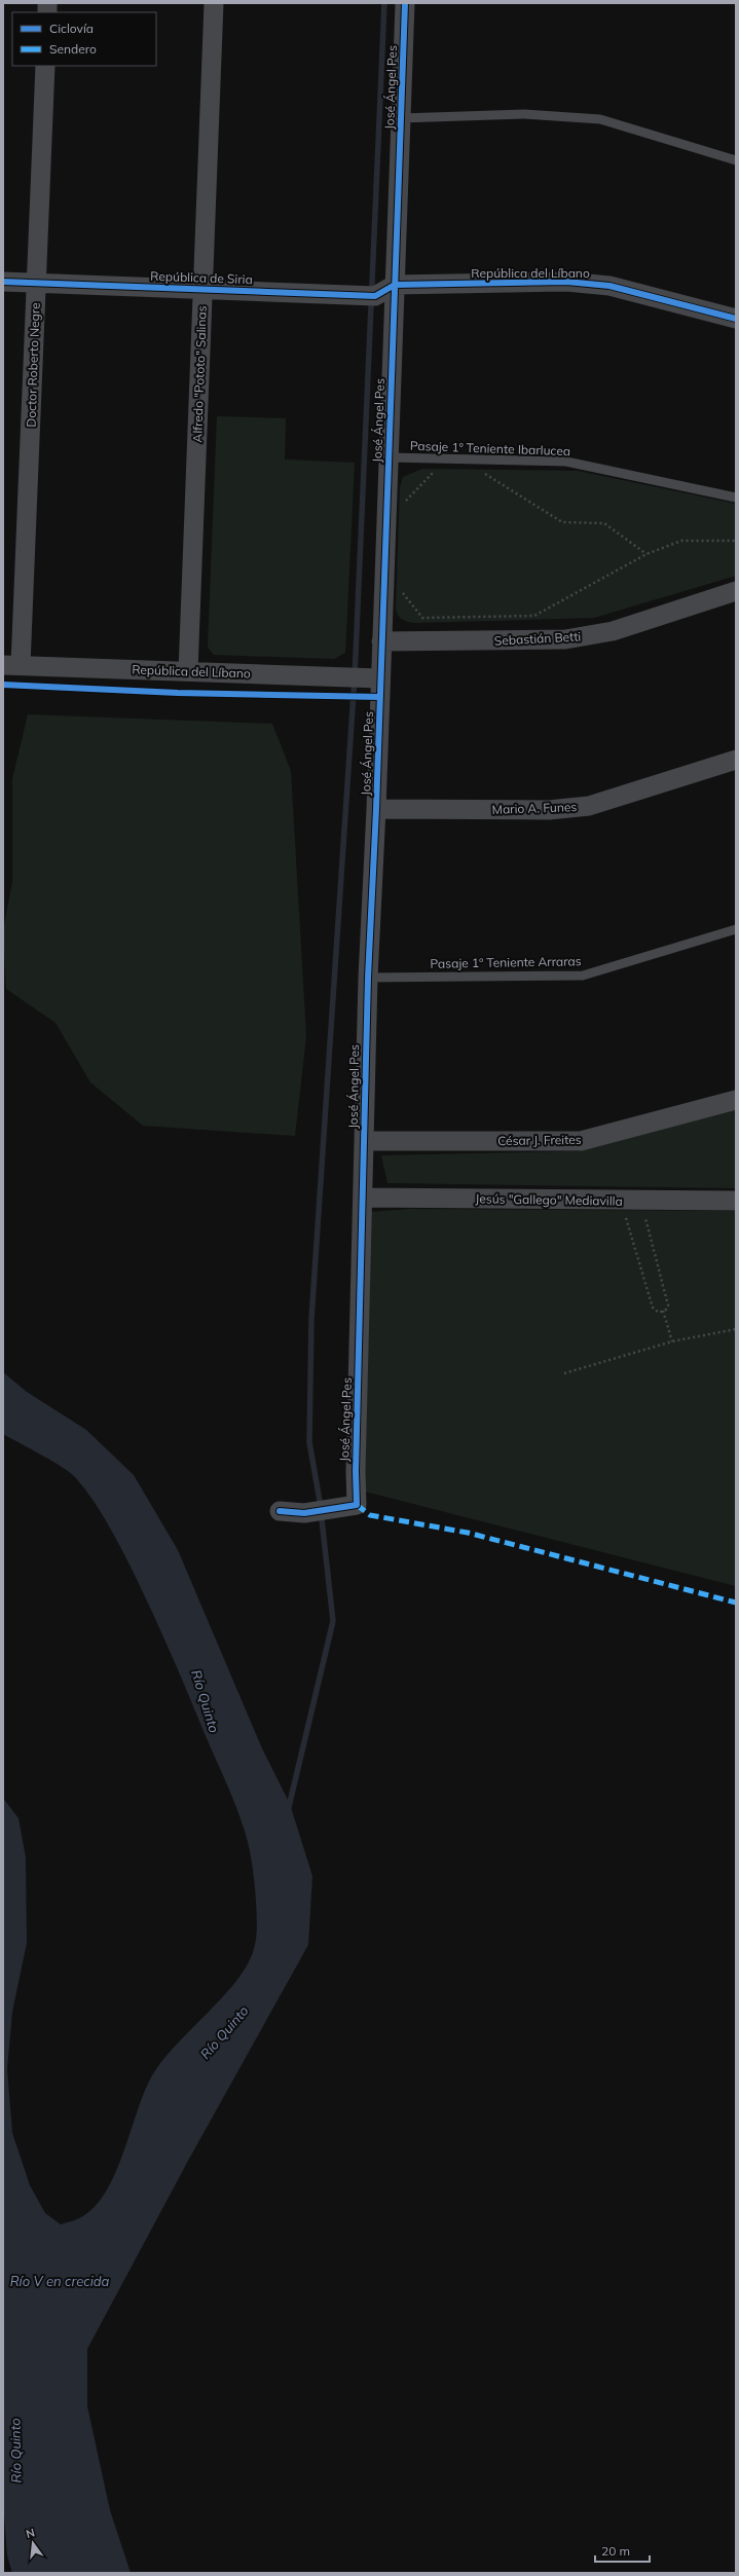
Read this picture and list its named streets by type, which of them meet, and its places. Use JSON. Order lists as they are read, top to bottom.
{
  "streets": {
    "street": [
      "José Ángel Pes",
      "República del Líbano",
      "República de Siria",
      "Doctor Roberto Negre",
      "Alfredo \"Pototo\" Salinas",
      "Sebastián Betti",
      "Mario A. Funes",
      "César J. Freites",
      "Jesús \"Gallego\" Mediavilla"
    ],
    "lane": ["Pasaje 1º Teniente Ibarlucea", "Pasaje 1º Teniente Arraras"]
  },
  "crossings": [
    ["José Ángel Pes", "República del Líbano"],
    ["José Ángel Pes", "República de Siria"],
    ["José Ángel Pes", "Pasaje 1º Teniente Ibarlucea"],
    ["José Ángel Pes", "Sebastián Betti"],
    ["José Ángel Pes", "Mario A. Funes"],
    ["José Ángel Pes", "Pasaje 1º Teniente Arraras"],
    ["José Ángel Pes", "César J. Freites"],
    ["José Ángel Pes", "Jesús \"Gallego\" Mediavilla"],
    ["República del Líbano", "República de Siria"],
    ["República del Líbano", "Doctor Roberto Negre"],
    ["República del Líbano", "Alfredo \"Pototo\" Salinas"],
    ["República de Siria", "Doctor Roberto Negre"],
    ["República de Siria", "Alfredo \"Pototo\" Salinas"]
  ],
  "water": ["Río Quinto", "Río V en crecida"],
  "legend": ["Ciclovía", "Sendero"],
  "scale_bar": "20 m",
  "north": "top"
}
